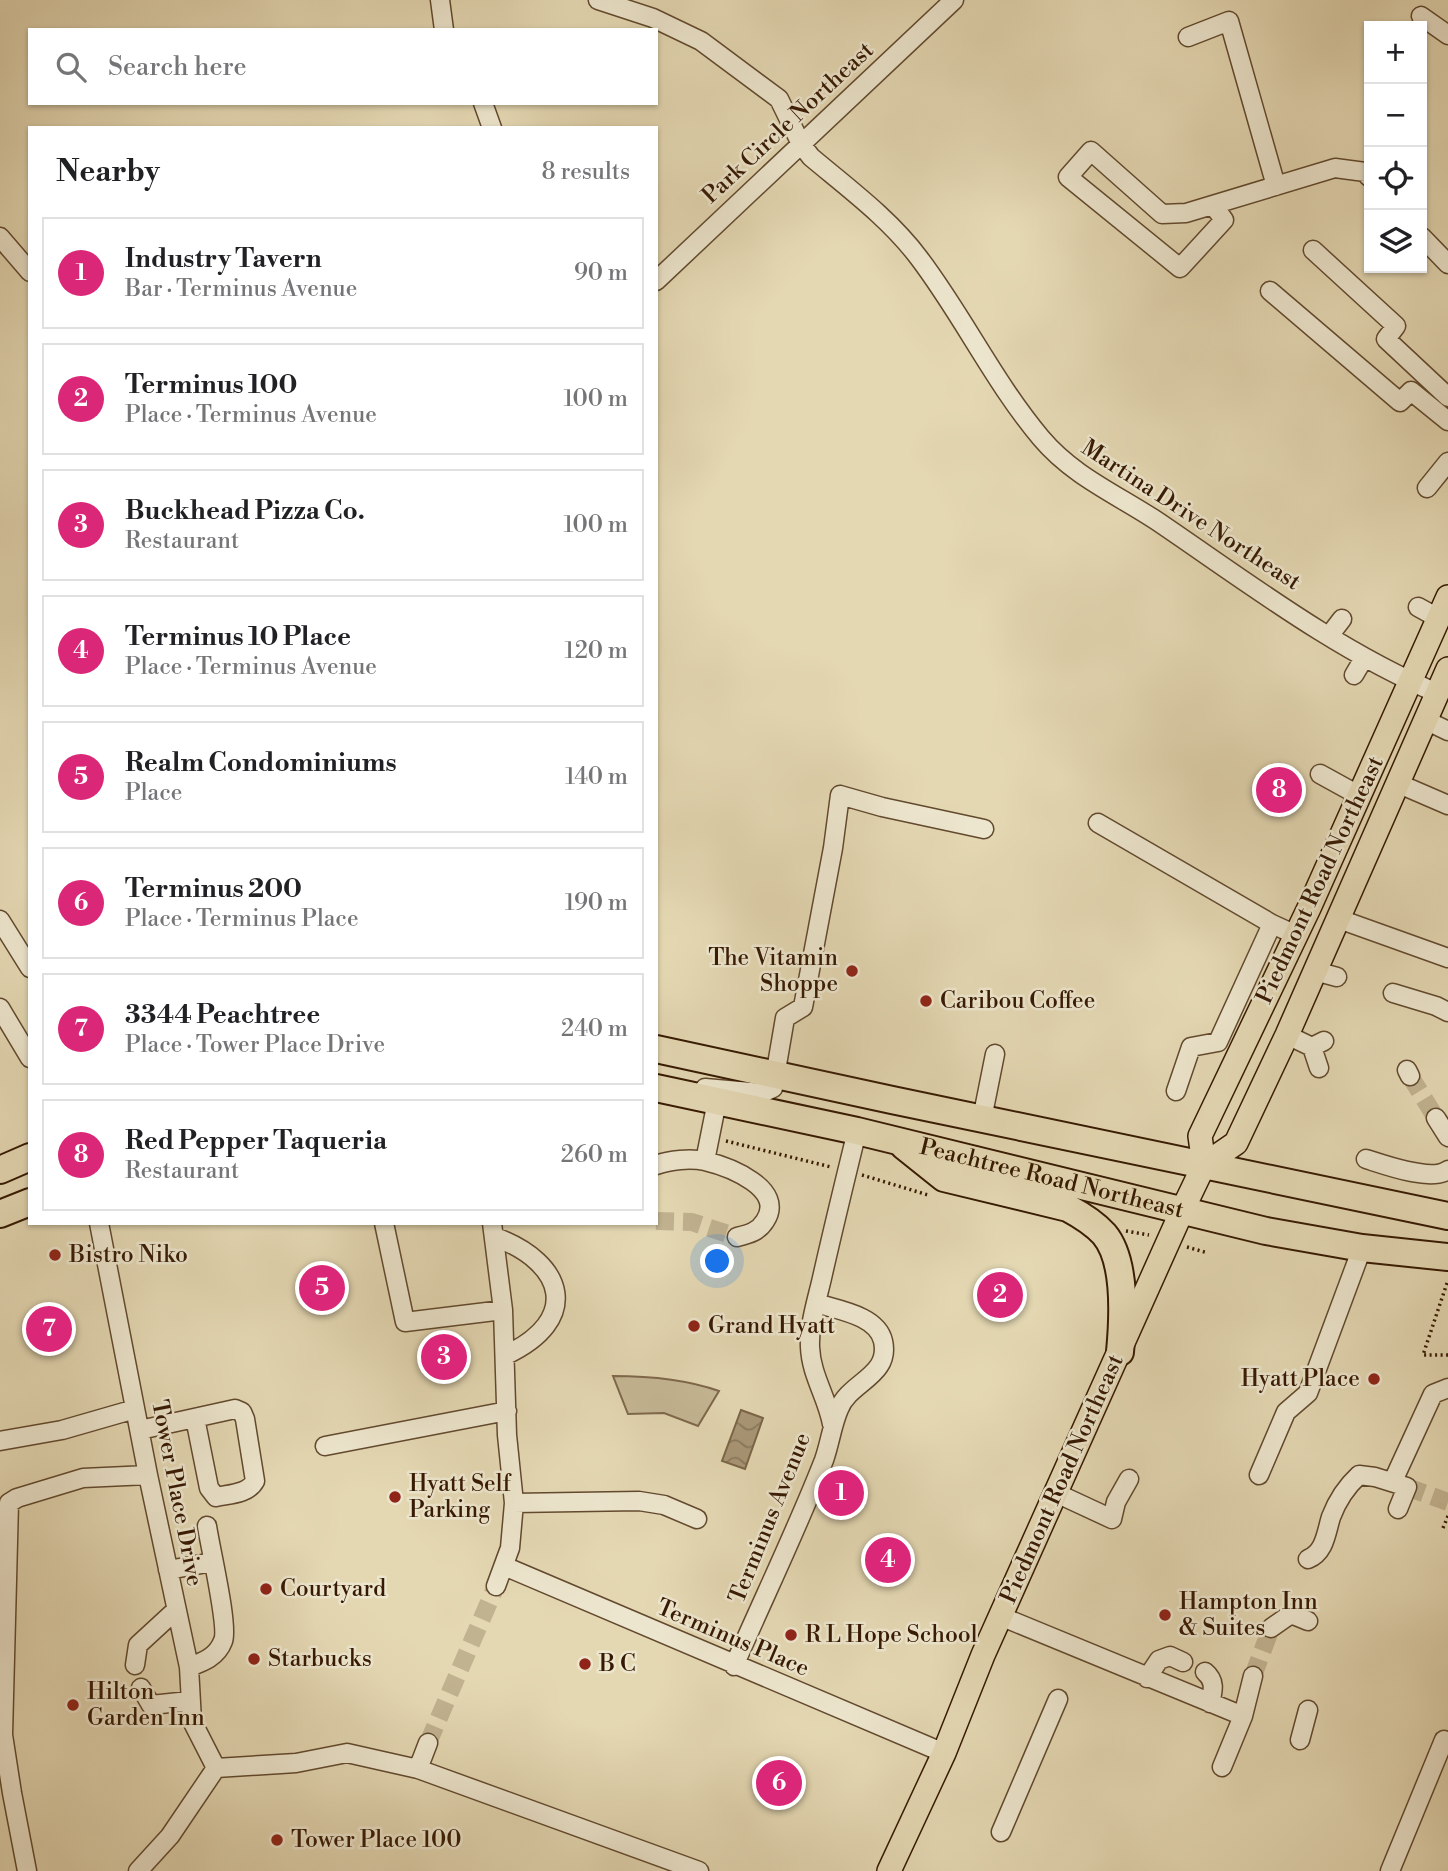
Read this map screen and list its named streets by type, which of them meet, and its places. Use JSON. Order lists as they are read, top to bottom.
{
  "streets": {
    "highway": ["Peachtree Road Northeast"],
    "main road": ["Piedmont Road Northeast"],
    "street": [
      "Park Circle Northeast",
      "Martina Drive Northeast",
      "Tower Place Drive",
      "Terminus Avenue",
      "Terminus Place"
    ]
  },
  "crossings": [
    ["Park Circle Northeast", "Martina Drive Northeast"],
    ["Martina Drive Northeast", "Piedmont Road Northeast"],
    ["Piedmont Road Northeast", "Peachtree Road Northeast"],
    ["Piedmont Road Northeast", "Terminus Place"],
    ["Peachtree Road Northeast", "Terminus Avenue"],
    ["Terminus Avenue", "Terminus Place"]
  ],
  "places": [
    "The Vitamin Shoppe",
    "Caribou Coffee",
    "Bistro Niko",
    "Grand Hyatt",
    "Hyatt Place",
    "Hyatt Self Parking",
    "Courtyard",
    "Hampton Inn & Suites",
    "R L Hope School",
    "Starbucks",
    "B C",
    "Hilton Garden Inn",
    "Tower Place 100"
  ],
  "page": {
    "map_buttons": ["+", "−"],
    "search": "Search here",
    "heading": ["Nearby", "8 results"],
    "list": [
      {
        "mark": "1",
        "name": "Industry Tavern",
        "note": "Bar · Terminus Avenue",
        "value": "90 m"
      },
      {
        "mark": "2",
        "name": "Terminus 100",
        "note": "Place · Terminus Avenue",
        "value": "100 m"
      },
      {
        "mark": "3",
        "name": "Buckhead Pizza Co.",
        "note": "Restaurant",
        "value": "100 m"
      },
      {
        "mark": "4",
        "name": "Terminus 10 Place",
        "note": "Place · Terminus Avenue",
        "value": "120 m"
      },
      {
        "mark": "5",
        "name": "Realm Condominiums",
        "note": "Place",
        "value": "140 m"
      },
      {
        "mark": "6",
        "name": "Terminus 200",
        "note": "Place · Terminus Place",
        "value": "190 m"
      },
      {
        "mark": "7",
        "name": "3344 Peachtree",
        "note": "Place · Tower Place Drive",
        "value": "240 m"
      },
      {
        "mark": "8",
        "name": "Red Pepper Taqueria",
        "note": "Restaurant",
        "value": "260 m"
      }
    ],
    "pins": [
      "8",
      "5",
      "2",
      "7",
      "3",
      "1",
      "4",
      "6"
    ]
  }
}
